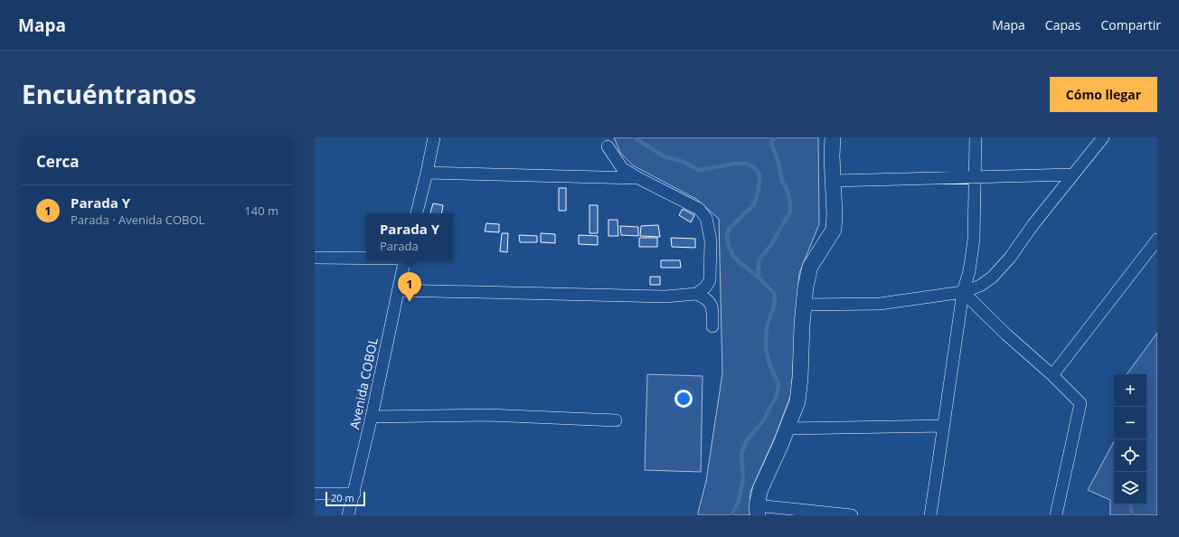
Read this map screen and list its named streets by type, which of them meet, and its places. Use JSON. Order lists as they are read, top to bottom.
{
  "streets": {
    "street": ["Avenida COBOL"]
  },
  "scale_bar": "20 m",
  "page": {
    "header": "Mapa",
    "nav": ["Mapa", "Capas", "Compartir"],
    "title": "Encuéntranos",
    "buttons": "Cómo llegar",
    "heading": "Cerca",
    "list": [
      {
        "mark": "1",
        "name": "Parada Y",
        "note": "Parada · Avenida COBOL",
        "value": "140 m"
      }
    ],
    "popup": ["Parada Y", "Parada"],
    "pins": "1",
    "map_buttons": ["+", "−"],
    "scale": "20 m"
  }
}
